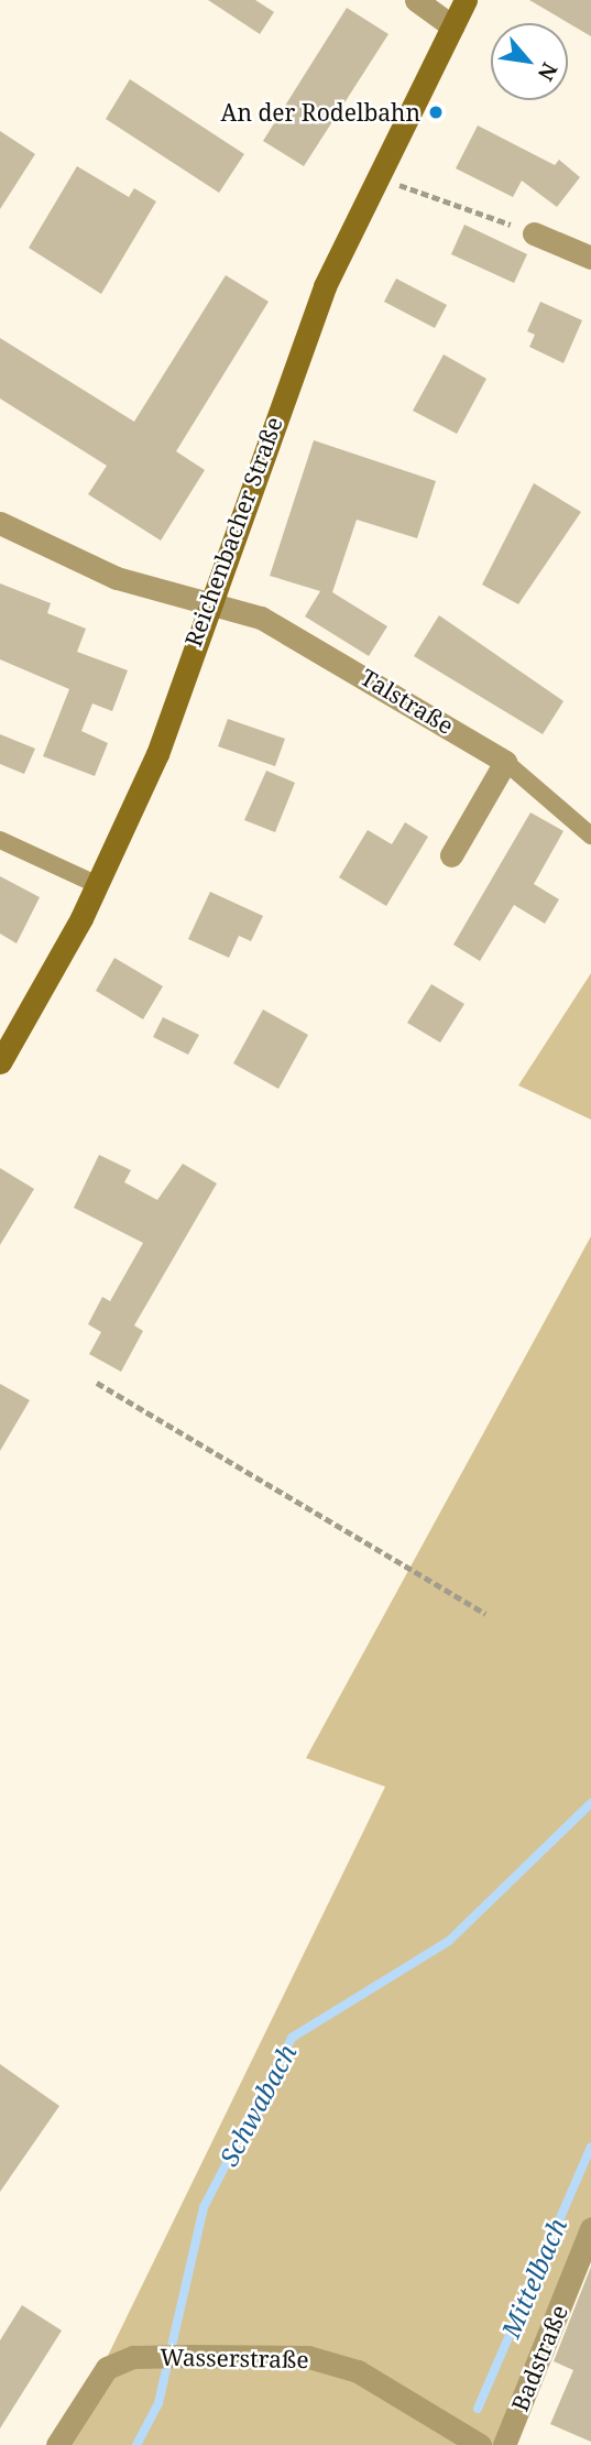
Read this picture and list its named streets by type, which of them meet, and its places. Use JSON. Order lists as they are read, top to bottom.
{
  "streets": {
    "main road": ["Reichenbacher Straße"],
    "street": ["Talstraße", "Wasserstraße", "Badstraße"]
  },
  "crossings": [
    ["Reichenbacher Straße", "Talstraße"]
  ],
  "water": ["Schwabach", "Mittelbach"],
  "places": ["An der Rodelbahn"],
  "north": "bottom right"
}
